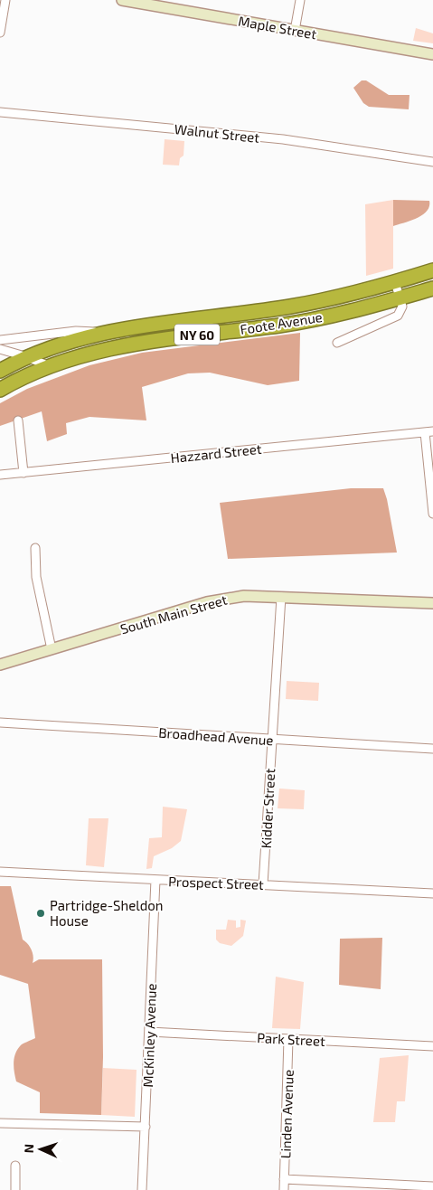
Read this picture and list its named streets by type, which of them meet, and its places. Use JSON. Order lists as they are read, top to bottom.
{
  "streets": {
    "highway": ["Foote Avenue", "NY 60"],
    "street": [
      "Maple Street",
      "Walnut Street",
      "Hazzard Street",
      "South Main Street",
      "Broadhead Avenue",
      "Kidder Street",
      "Prospect Street",
      "McKinley Avenue",
      "Park Street",
      "Linden Avenue"
    ]
  },
  "crossings": [
    ["South Main Street", "Kidder Street"],
    ["Broadhead Avenue", "Kidder Street"],
    ["Kidder Street", "Prospect Street"],
    ["Prospect Street", "McKinley Avenue"],
    ["McKinley Avenue", "Park Street"],
    ["Park Street", "Linden Avenue"]
  ],
  "places": ["Partridge-Sheldon House"],
  "north": "left"
}
